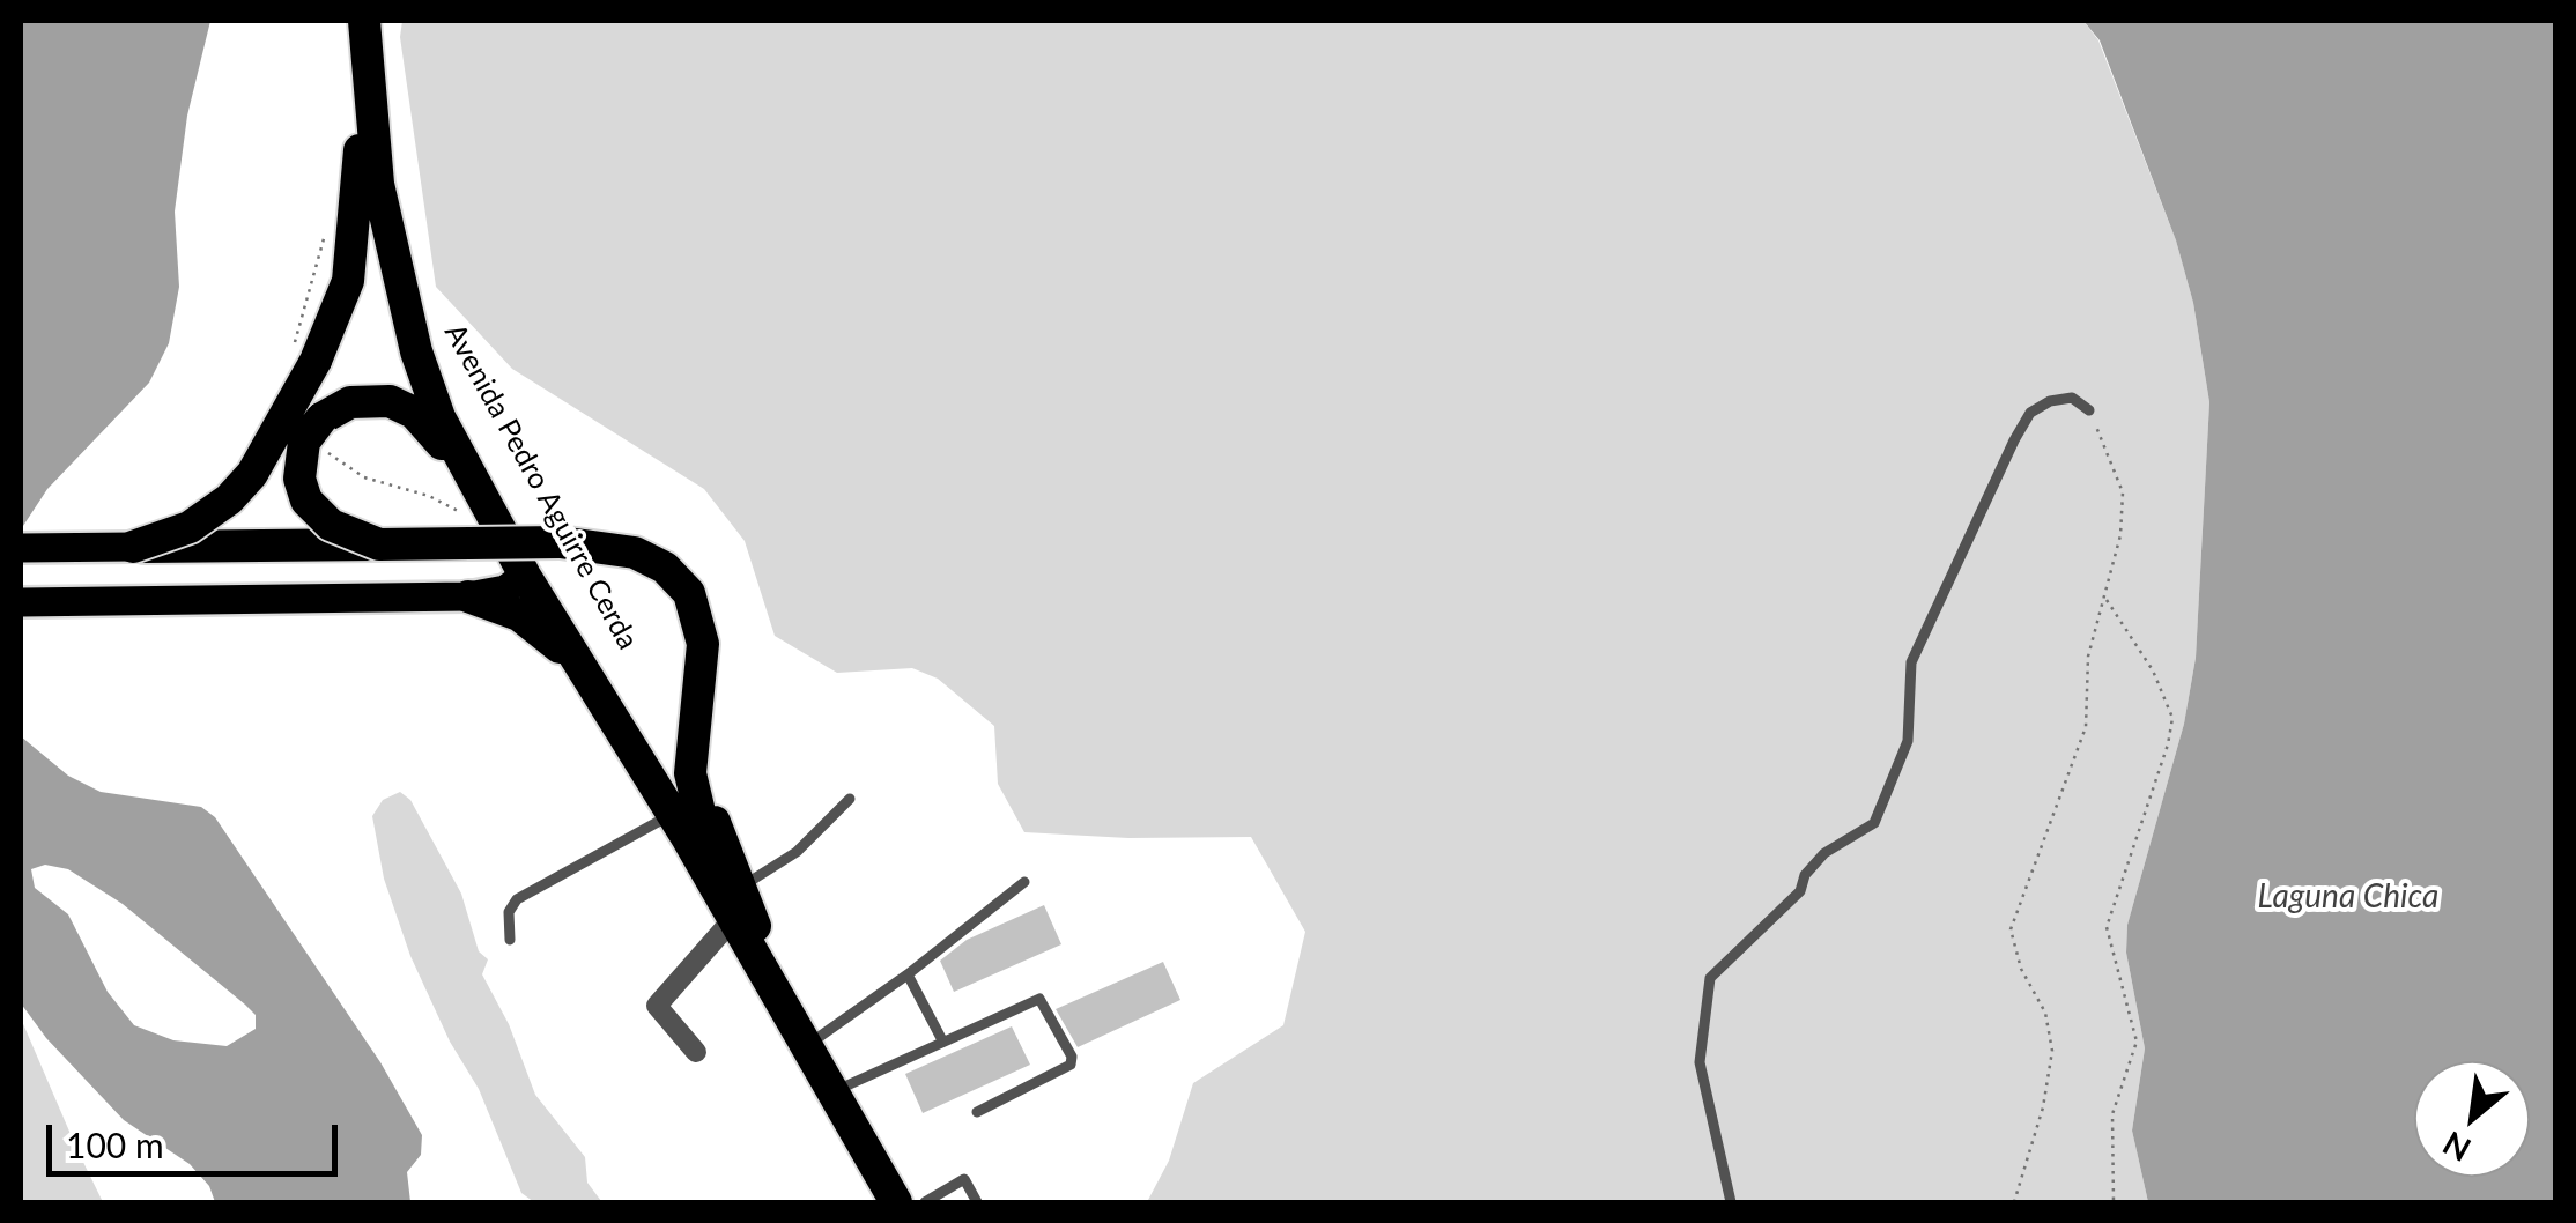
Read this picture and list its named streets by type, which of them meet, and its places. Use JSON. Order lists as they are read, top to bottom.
{
  "streets": {
    "highway": ["Avenida Pedro Aguirre Cerda"]
  },
  "water": ["Laguna Chica"],
  "scale_bar": "100 m",
  "north": "bottom left"
}
